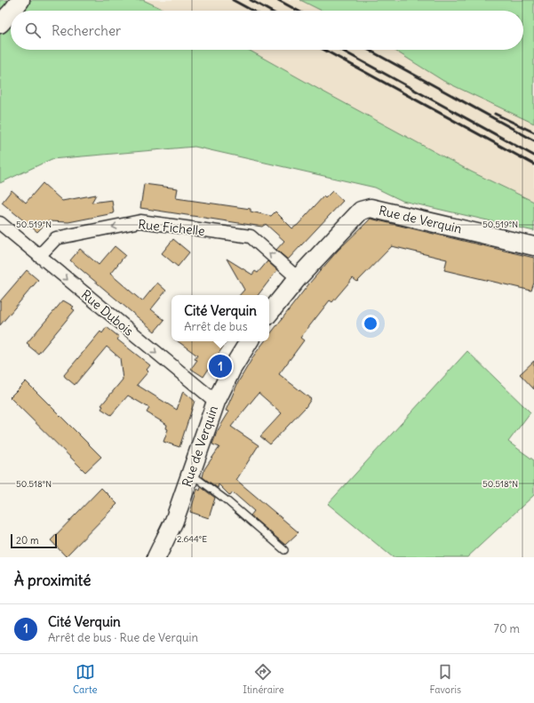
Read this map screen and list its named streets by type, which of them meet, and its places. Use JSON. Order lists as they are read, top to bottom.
{
  "streets": {
    "street": ["Rue de Verquin", "Rue Fichelle", "Rue Dubois"]
  },
  "crossings": [
    ["Rue de Verquin", "Rue Fichelle"],
    ["Rue de Verquin", "Rue Dubois"],
    ["Rue Fichelle", "Rue Dubois"]
  ],
  "one_way": ["Rue Fichelle", "Rue Dubois"],
  "scale_bar": "20 m",
  "page": {
    "search": "Rechercher",
    "popup": ["Cité Verquin", "Arrêt de bus"],
    "pins": "1",
    "scale": "20 m",
    "heading": "À proximité",
    "list": [
      {
        "mark": "1",
        "name": "Cité Verquin",
        "note": "Arrêt de bus · Rue de Verquin",
        "value": "70 m"
      }
    ],
    "nav": ["Carte", "Itinéraire", "Favoris"]
  },
  "coordinates": ["50.519°N", "50.518°N", "2.644°E"]
}
